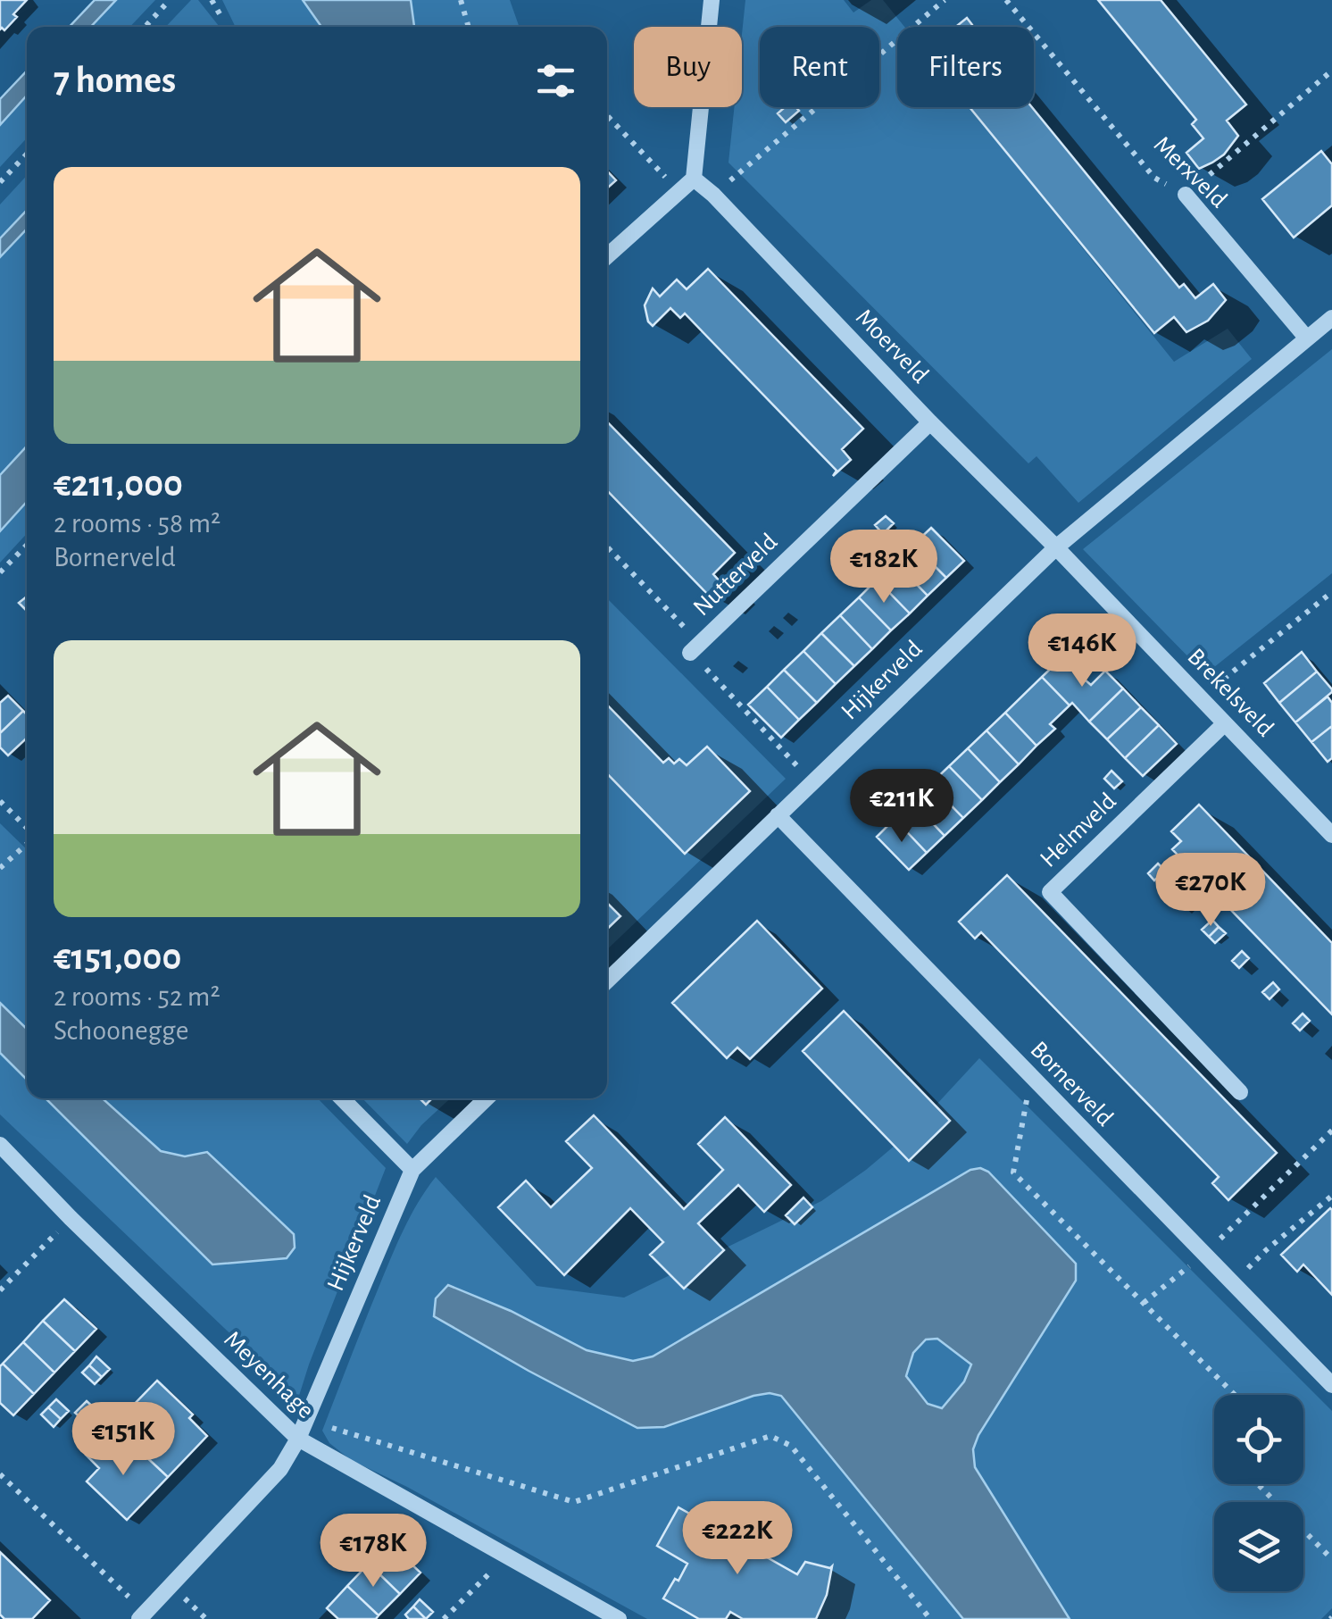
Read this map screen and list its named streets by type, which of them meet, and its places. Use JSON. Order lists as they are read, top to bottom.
{
  "streets": {
    "street": [
      "Merxveld",
      "Moerveld",
      "Nutterveld",
      "Hijkerveld",
      "Brekelsveld",
      "Helmveld",
      "Bornerveld",
      "Meyenhage"
    ]
  },
  "crossings": [
    ["Merxveld", "Hijkerveld"],
    ["Moerveld", "Nutterveld"],
    ["Moerveld", "Hijkerveld"],
    ["Moerveld", "Brekelsveld"],
    ["Hijkerveld", "Brekelsveld"],
    ["Hijkerveld", "Bornerveld"],
    ["Hijkerveld", "Meyenhage"],
    ["Brekelsveld", "Helmveld"]
  ],
  "page": {
    "chip": ["Buy", "Rent", "Filters"],
    "heading": "7 homes",
    "list": [
      {
        "name": "€211,000",
        "note": "2 rooms · 58 m² · Bornerveld"
      },
      {
        "name": "€151,000",
        "note": "2 rooms · 52 m² · Schoonegge"
      }
    ],
    "price": [
      "€182K",
      "€146K",
      "€211K",
      "€270K",
      "€151K",
      "€222K",
      "€178K"
    ]
  }
}
